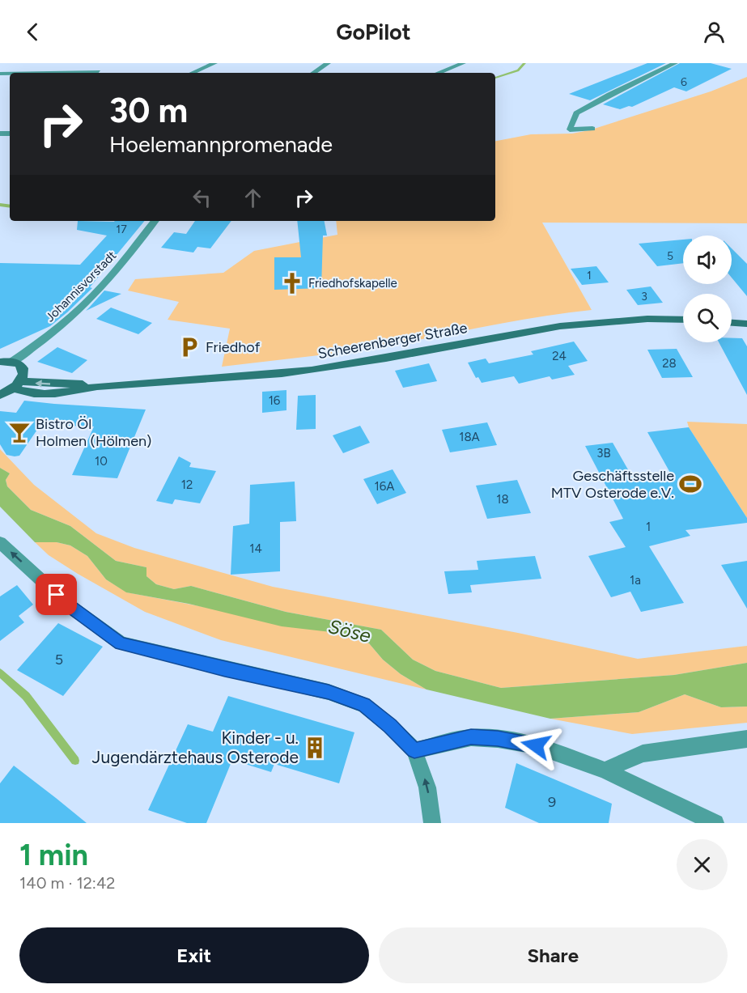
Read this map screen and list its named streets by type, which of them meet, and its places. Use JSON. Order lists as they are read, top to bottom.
{
  "streets": {
    "main road": ["Scheerenberger Straße"],
    "street": ["Johannisvorstadt"]
  },
  "water": ["Söse"],
  "places": {
    "church": ["Friedhofskapelle"],
    "parking": ["Friedhof"],
    "bar": ["Bistro Öl Holmen (Hölmen)"],
    "sports": ["Geschäftsstelle MTV Osterode e.V."],
    "building": ["Kinder - u. Jugendärztehaus Osterode"]
  },
  "house_numbers": [
    "6",
    "17",
    "5",
    "1",
    "3",
    "24",
    "28",
    "16",
    "18A",
    "3B",
    "10",
    "12",
    "16A",
    "18",
    "1",
    "14",
    "1a",
    "5",
    "9"
  ],
  "page": {
    "header": "GoPilot",
    "turn": ["30 m", "Hoelemannpromenade"],
    "heading": ["1 min", "140 m · 12:42"],
    "buttons": ["Exit", "Share"]
  }
}
